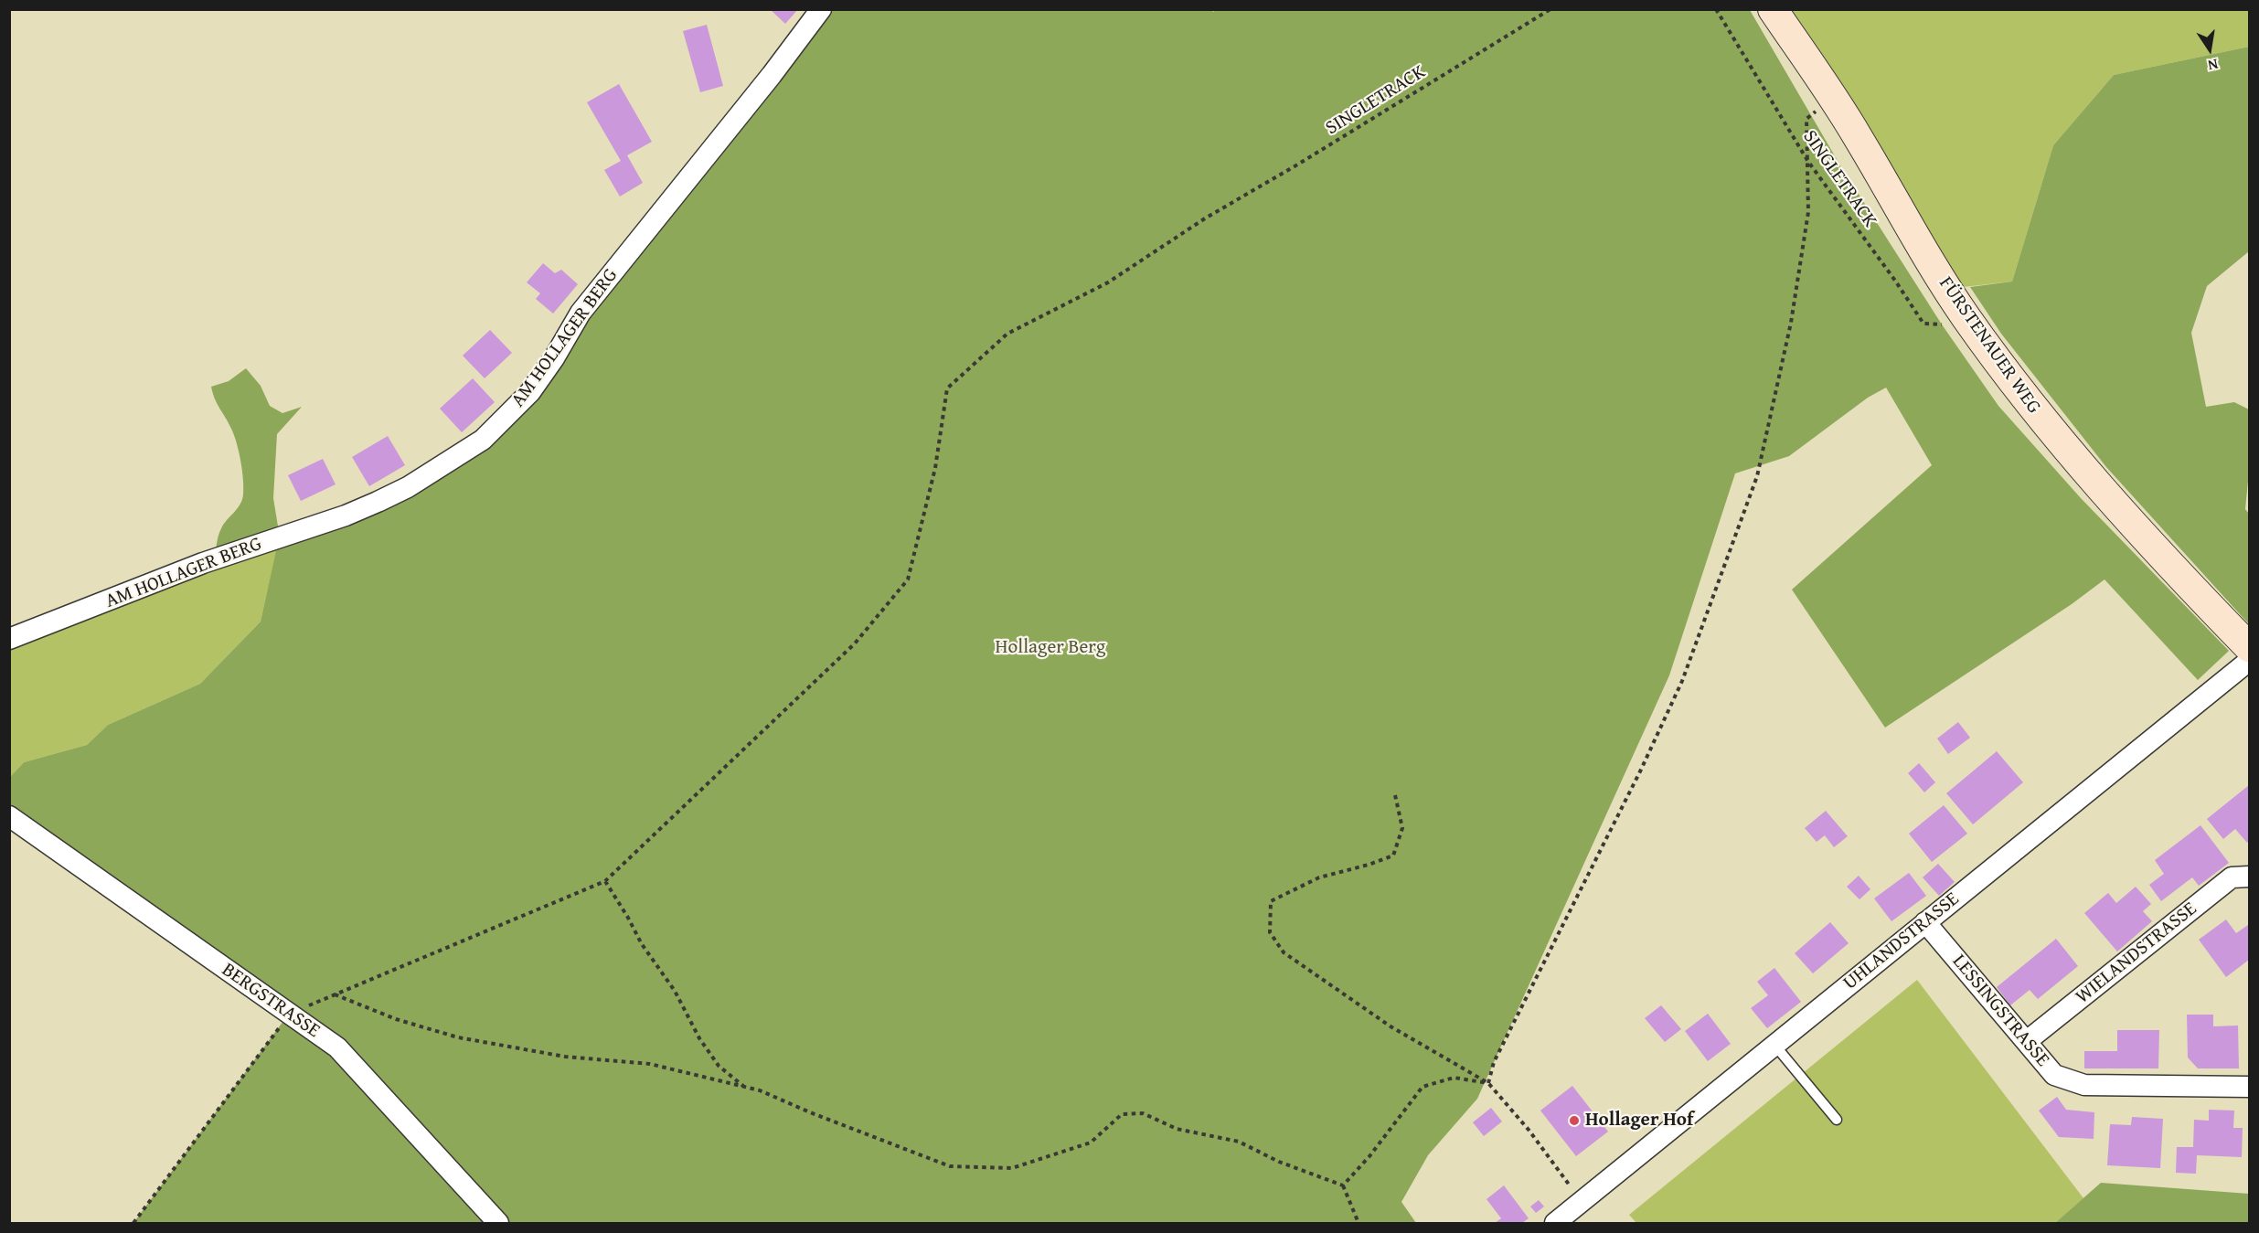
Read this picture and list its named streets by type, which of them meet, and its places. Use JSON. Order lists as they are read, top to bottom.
{
  "streets": {
    "street": [
      "AM HOLLAGER BERG",
      "FÜRSTENAUER WEG",
      "UHLANDSTRASSE",
      "WIELANDSTRASSE",
      "BERGSTRASSE",
      "LESSINGSTRASSE"
    ],
    "path": ["SINGLETRACK"]
  },
  "crossings": [
    ["SINGLETRACK", "FÜRSTENAUER WEG"],
    ["UHLANDSTRASSE", "LESSINGSTRASSE"],
    ["WIELANDSTRASSE", "LESSINGSTRASSE"]
  ],
  "parks": ["Hollager Berg"],
  "places": ["Hollager Hof"],
  "north": "bottom"
}
